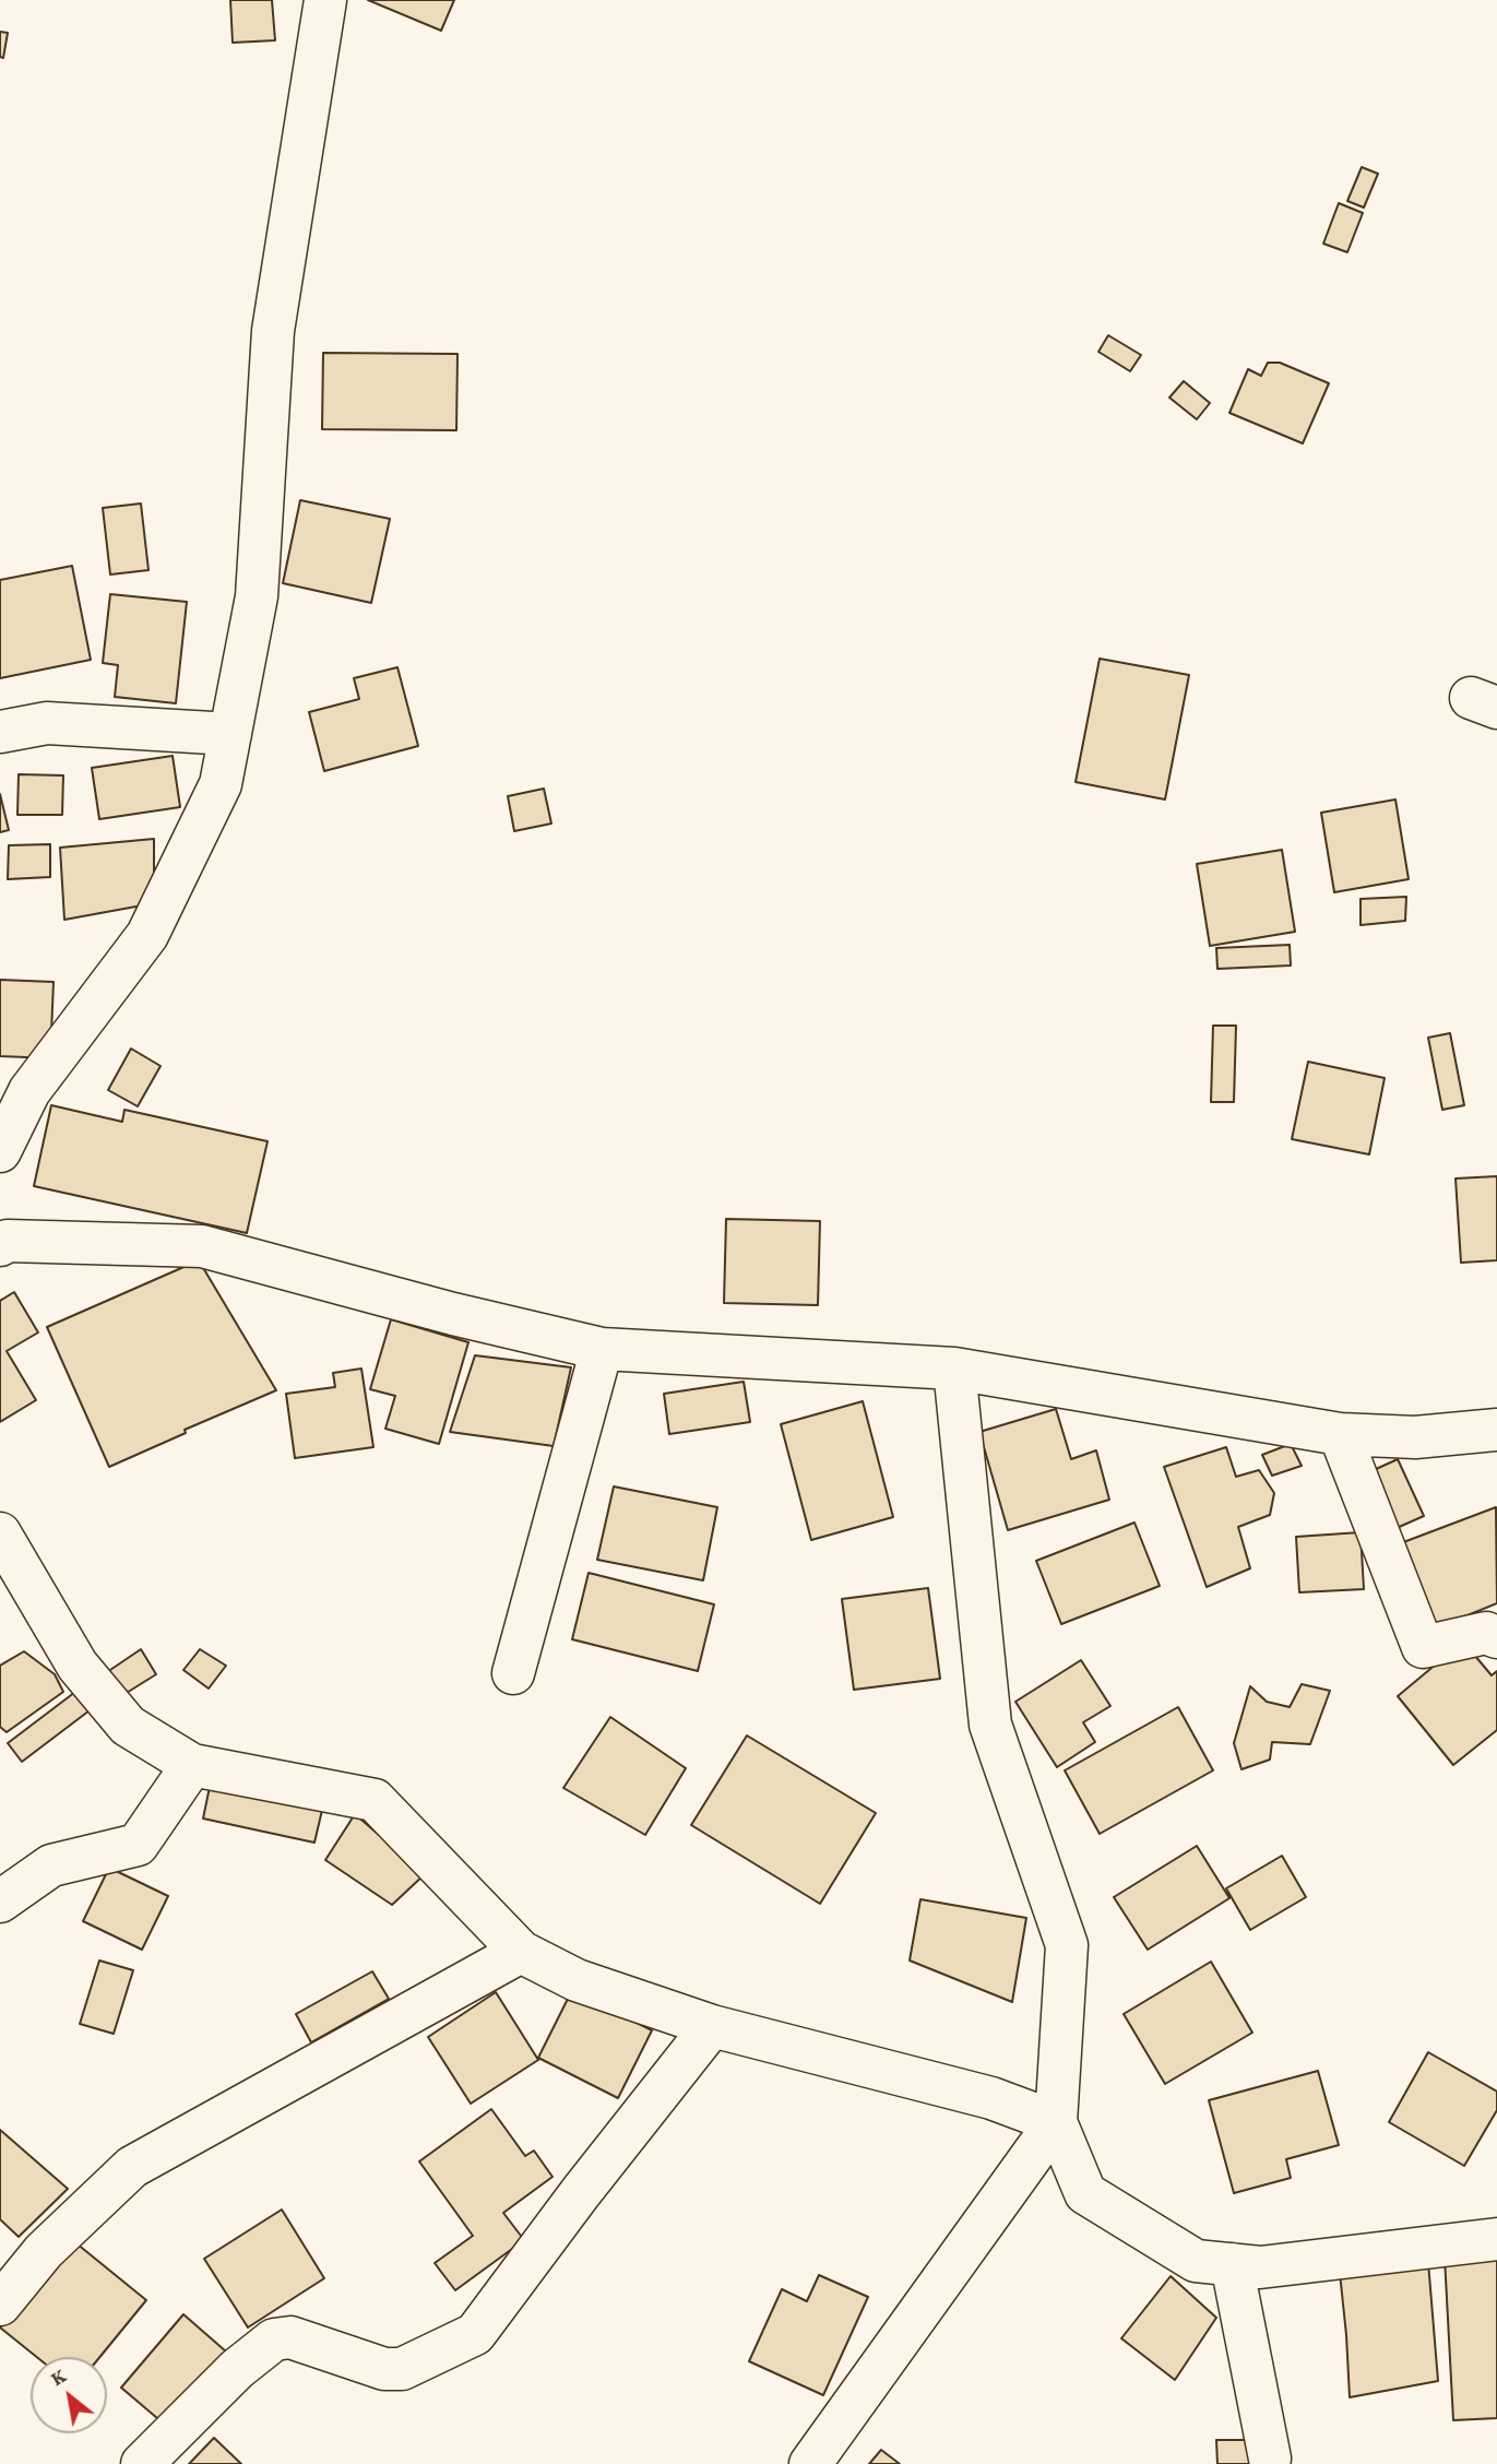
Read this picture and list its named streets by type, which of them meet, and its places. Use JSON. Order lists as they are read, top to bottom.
{
  "north": "top left"
}
